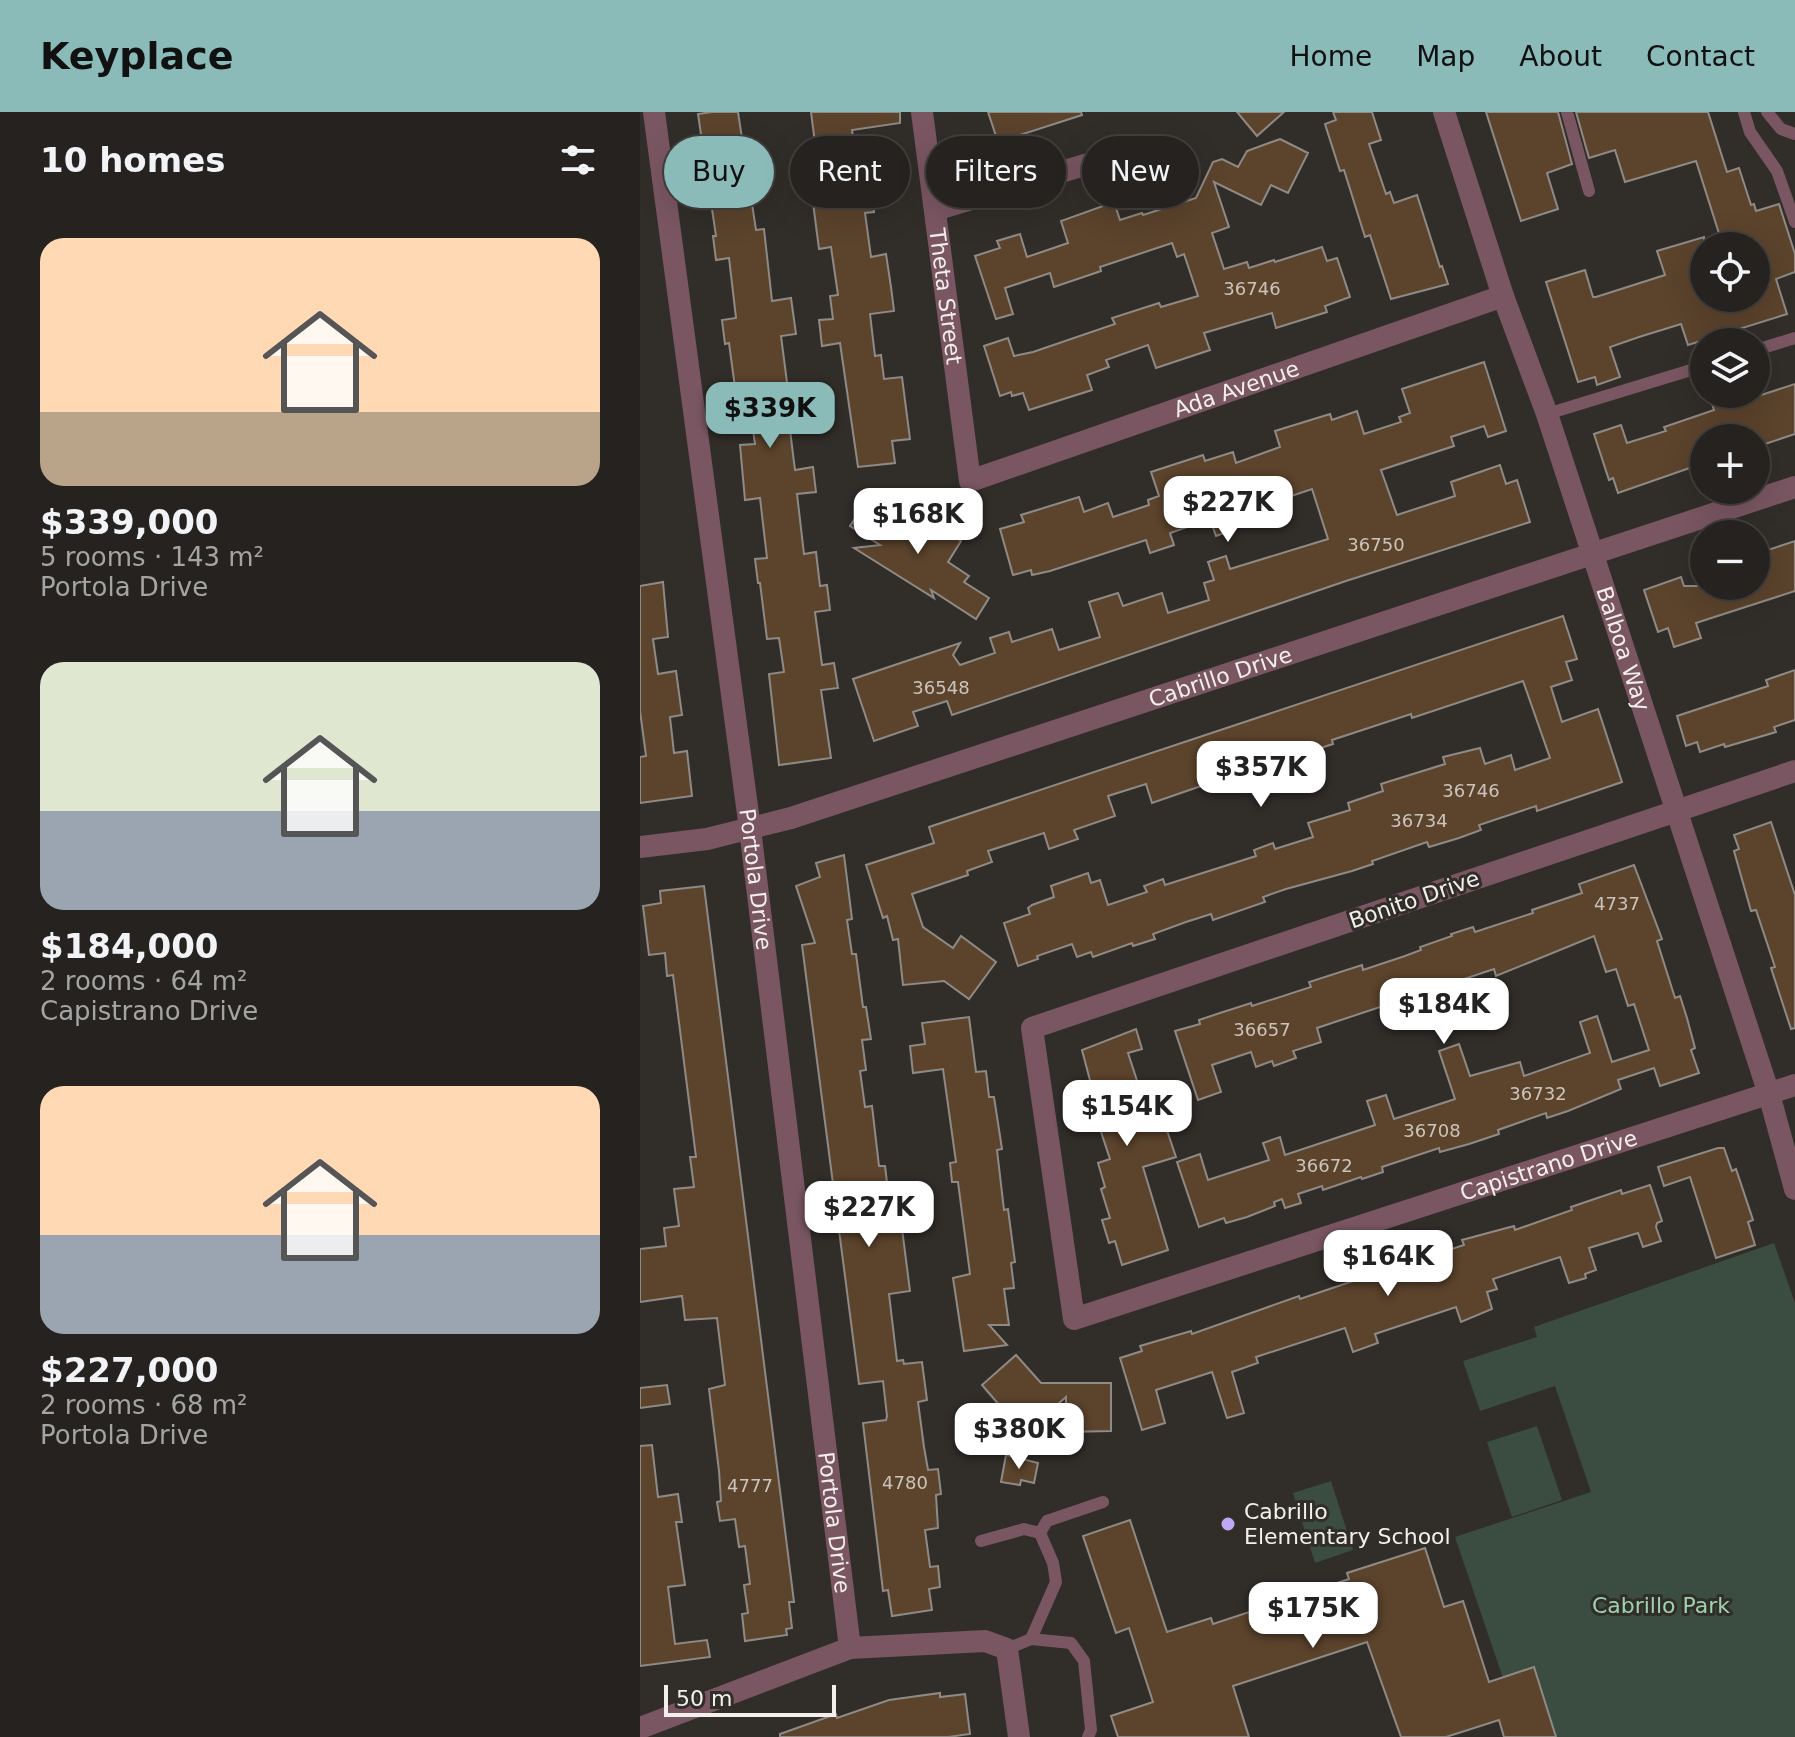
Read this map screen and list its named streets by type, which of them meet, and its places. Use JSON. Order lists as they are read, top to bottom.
{
  "streets": {
    "street": [
      "Theta Street",
      "Ada Avenue",
      "Balboa Way",
      "Cabrillo Drive",
      "Portola Drive",
      "Bonito Drive",
      "Capistrano Drive"
    ]
  },
  "crossings": [
    ["Theta Street", "Ada Avenue"],
    ["Ada Avenue", "Balboa Way"],
    ["Balboa Way", "Cabrillo Drive"],
    ["Balboa Way", "Bonito Drive"],
    ["Balboa Way", "Capistrano Drive"],
    ["Cabrillo Drive", "Portola Drive"],
    ["Bonito Drive", "Capistrano Drive"]
  ],
  "parks": ["Cabrillo Park"],
  "places": ["Cabrillo Elementary School"],
  "house_numbers": [
    "36746",
    "36750",
    "36548",
    "36746",
    "36734",
    "4737",
    "36657",
    "36732",
    "36708",
    "36672",
    "4780",
    "4777"
  ],
  "scale_bar": "50 m",
  "page": {
    "header": "Keyplace",
    "nav": [
      "Home",
      "Map",
      "About",
      "Contact"
    ],
    "heading": "10 homes",
    "chip": [
      "Buy",
      "Rent",
      "Filters",
      "New"
    ],
    "list": [
      {
        "name": "$339,000",
        "note": "5 rooms · 143 m² · Portola Drive"
      },
      {
        "name": "$184,000",
        "note": "2 rooms · 64 m² · Capistrano Drive"
      },
      {
        "name": "$227,000",
        "note": "2 rooms · 68 m² · Portola Drive"
      }
    ],
    "map_buttons": ["+", "−"],
    "price": [
      "$339K",
      "$227K",
      "$168K",
      "$357K",
      "$184K",
      "$154K",
      "$227K",
      "$164K",
      "$380K",
      "$175K"
    ],
    "scale": "50 m"
  }
}
